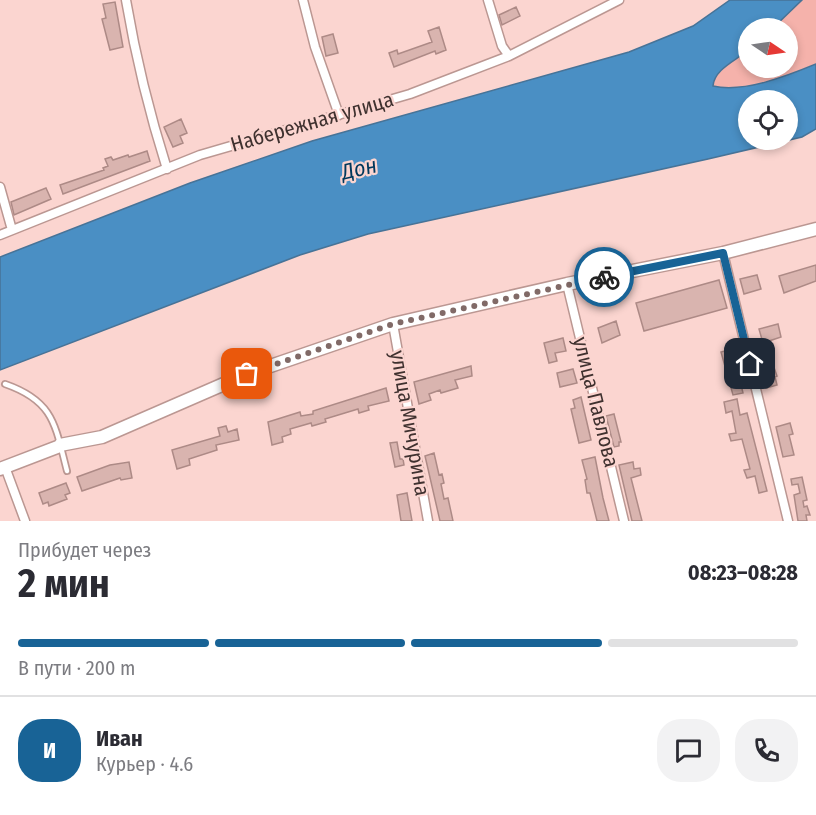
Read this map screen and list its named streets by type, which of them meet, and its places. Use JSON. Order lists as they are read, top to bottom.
{
  "streets": {
    "street": ["Набережная улица", "улица Павлова", "улица Мичурина"]
  },
  "water": ["Дон"],
  "north": "right",
  "page": {
    "heading": ["2 мин", "Прибудет через", "08:23–08:28"],
    "panel": ["Иван", "Курьер · 4.6"],
    "bar": "В пути · 200 m",
    "round": "И"
  }
}
